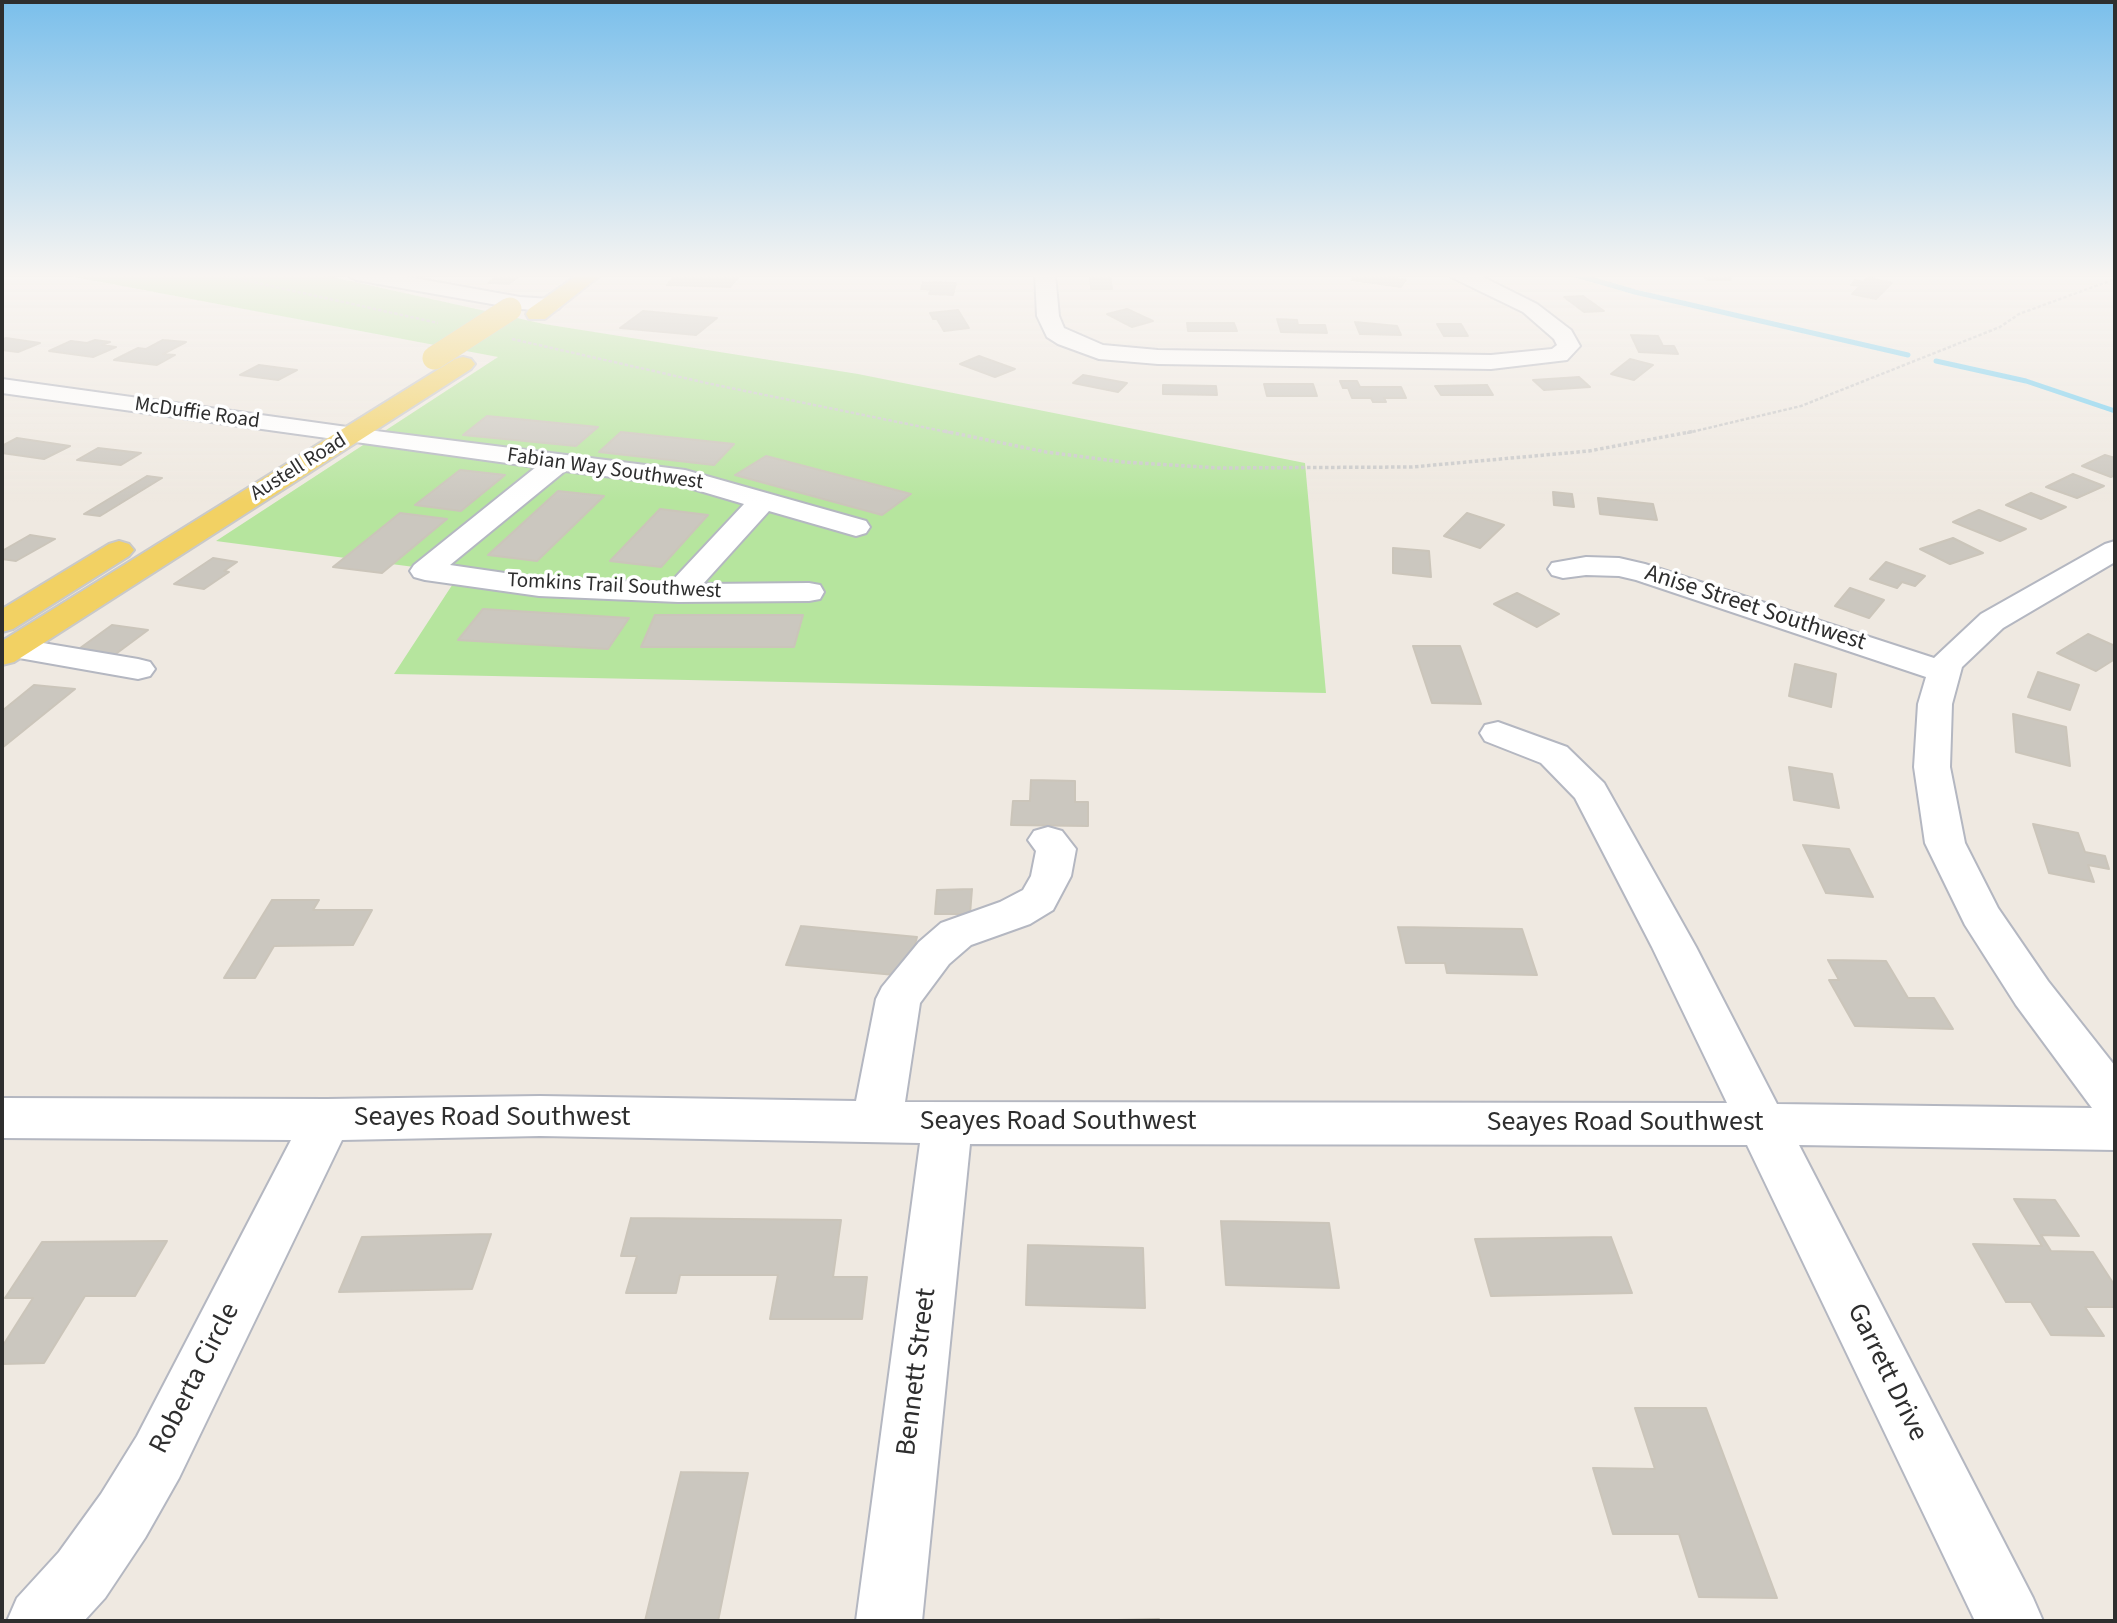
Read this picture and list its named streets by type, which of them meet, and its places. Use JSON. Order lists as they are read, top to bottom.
{
  "streets": {
    "main road": ["Austell Road"],
    "street": [
      "McDuffie Road",
      "Fabian Way Southwest",
      "Tomkins Trail Southwest",
      "Anise Street Southwest",
      "Seayes Road Southwest",
      "Bennett Street",
      "Garrett Drive",
      "Roberta Circle"
    ]
  },
  "crossings": [
    ["McDuffie Road", "Austell Road"],
    ["McDuffie Road", "Fabian Way Southwest"],
    ["Austell Road", "Fabian Way Southwest"],
    ["Fabian Way Southwest", "Tomkins Trail Southwest"],
    ["Seayes Road Southwest", "Bennett Street"],
    ["Seayes Road Southwest", "Garrett Drive"],
    ["Seayes Road Southwest", "Roberta Circle"]
  ]
}
